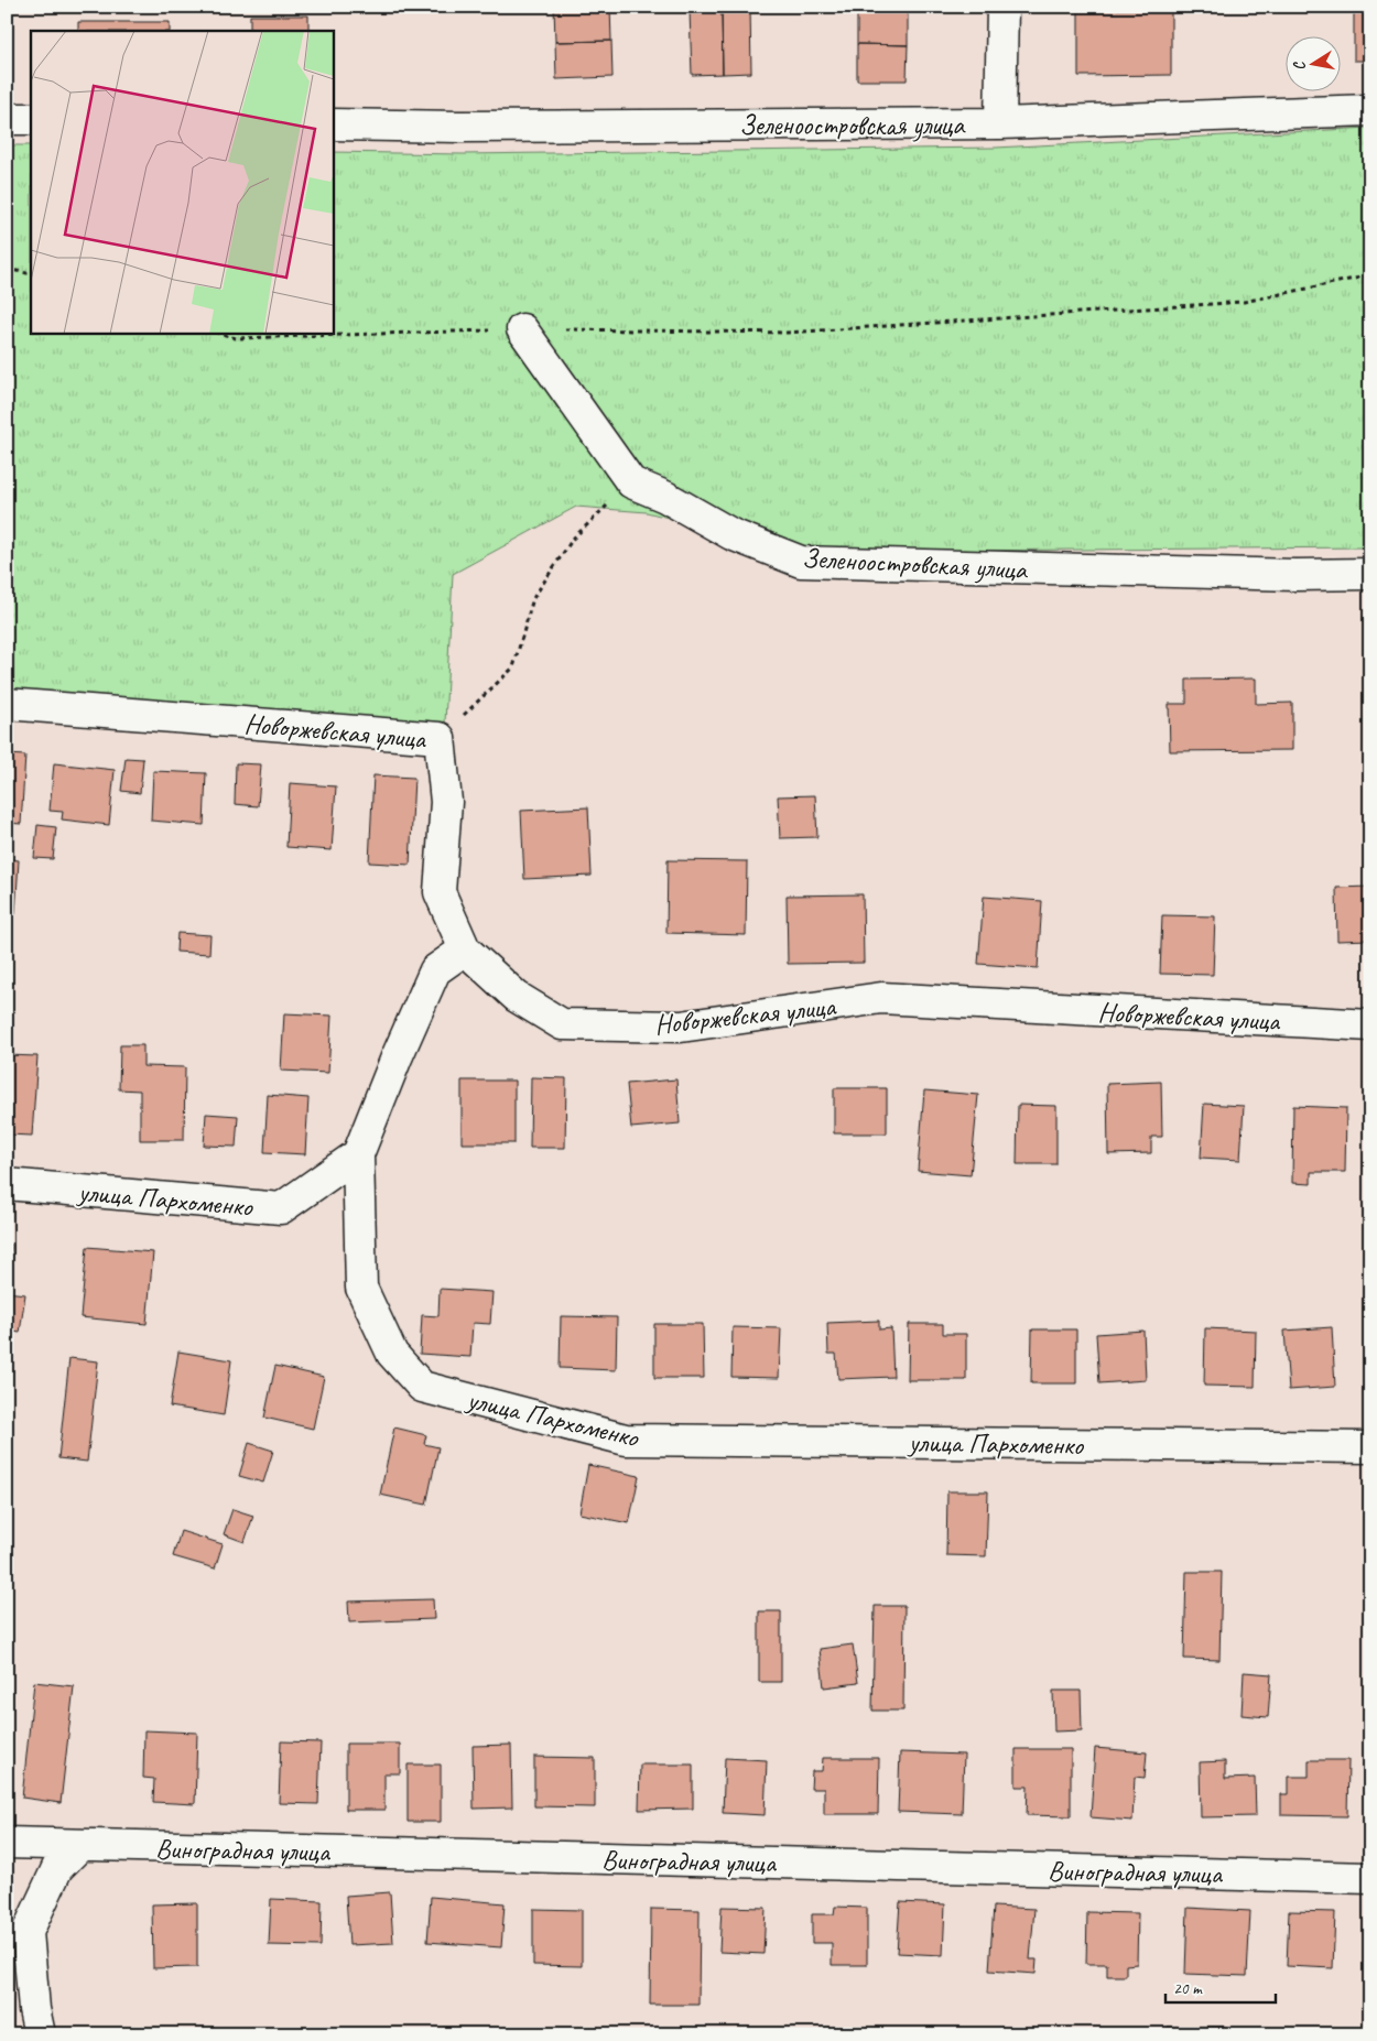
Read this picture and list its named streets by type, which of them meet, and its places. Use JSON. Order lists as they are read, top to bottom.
{
  "streets": {
    "street": [
      "Зеленоостровская улица",
      "Новоржевская улица",
      "улица Пархоменко",
      "Виноградная улица"
    ]
  },
  "scale_bar": "20 m",
  "north": "left"
}
